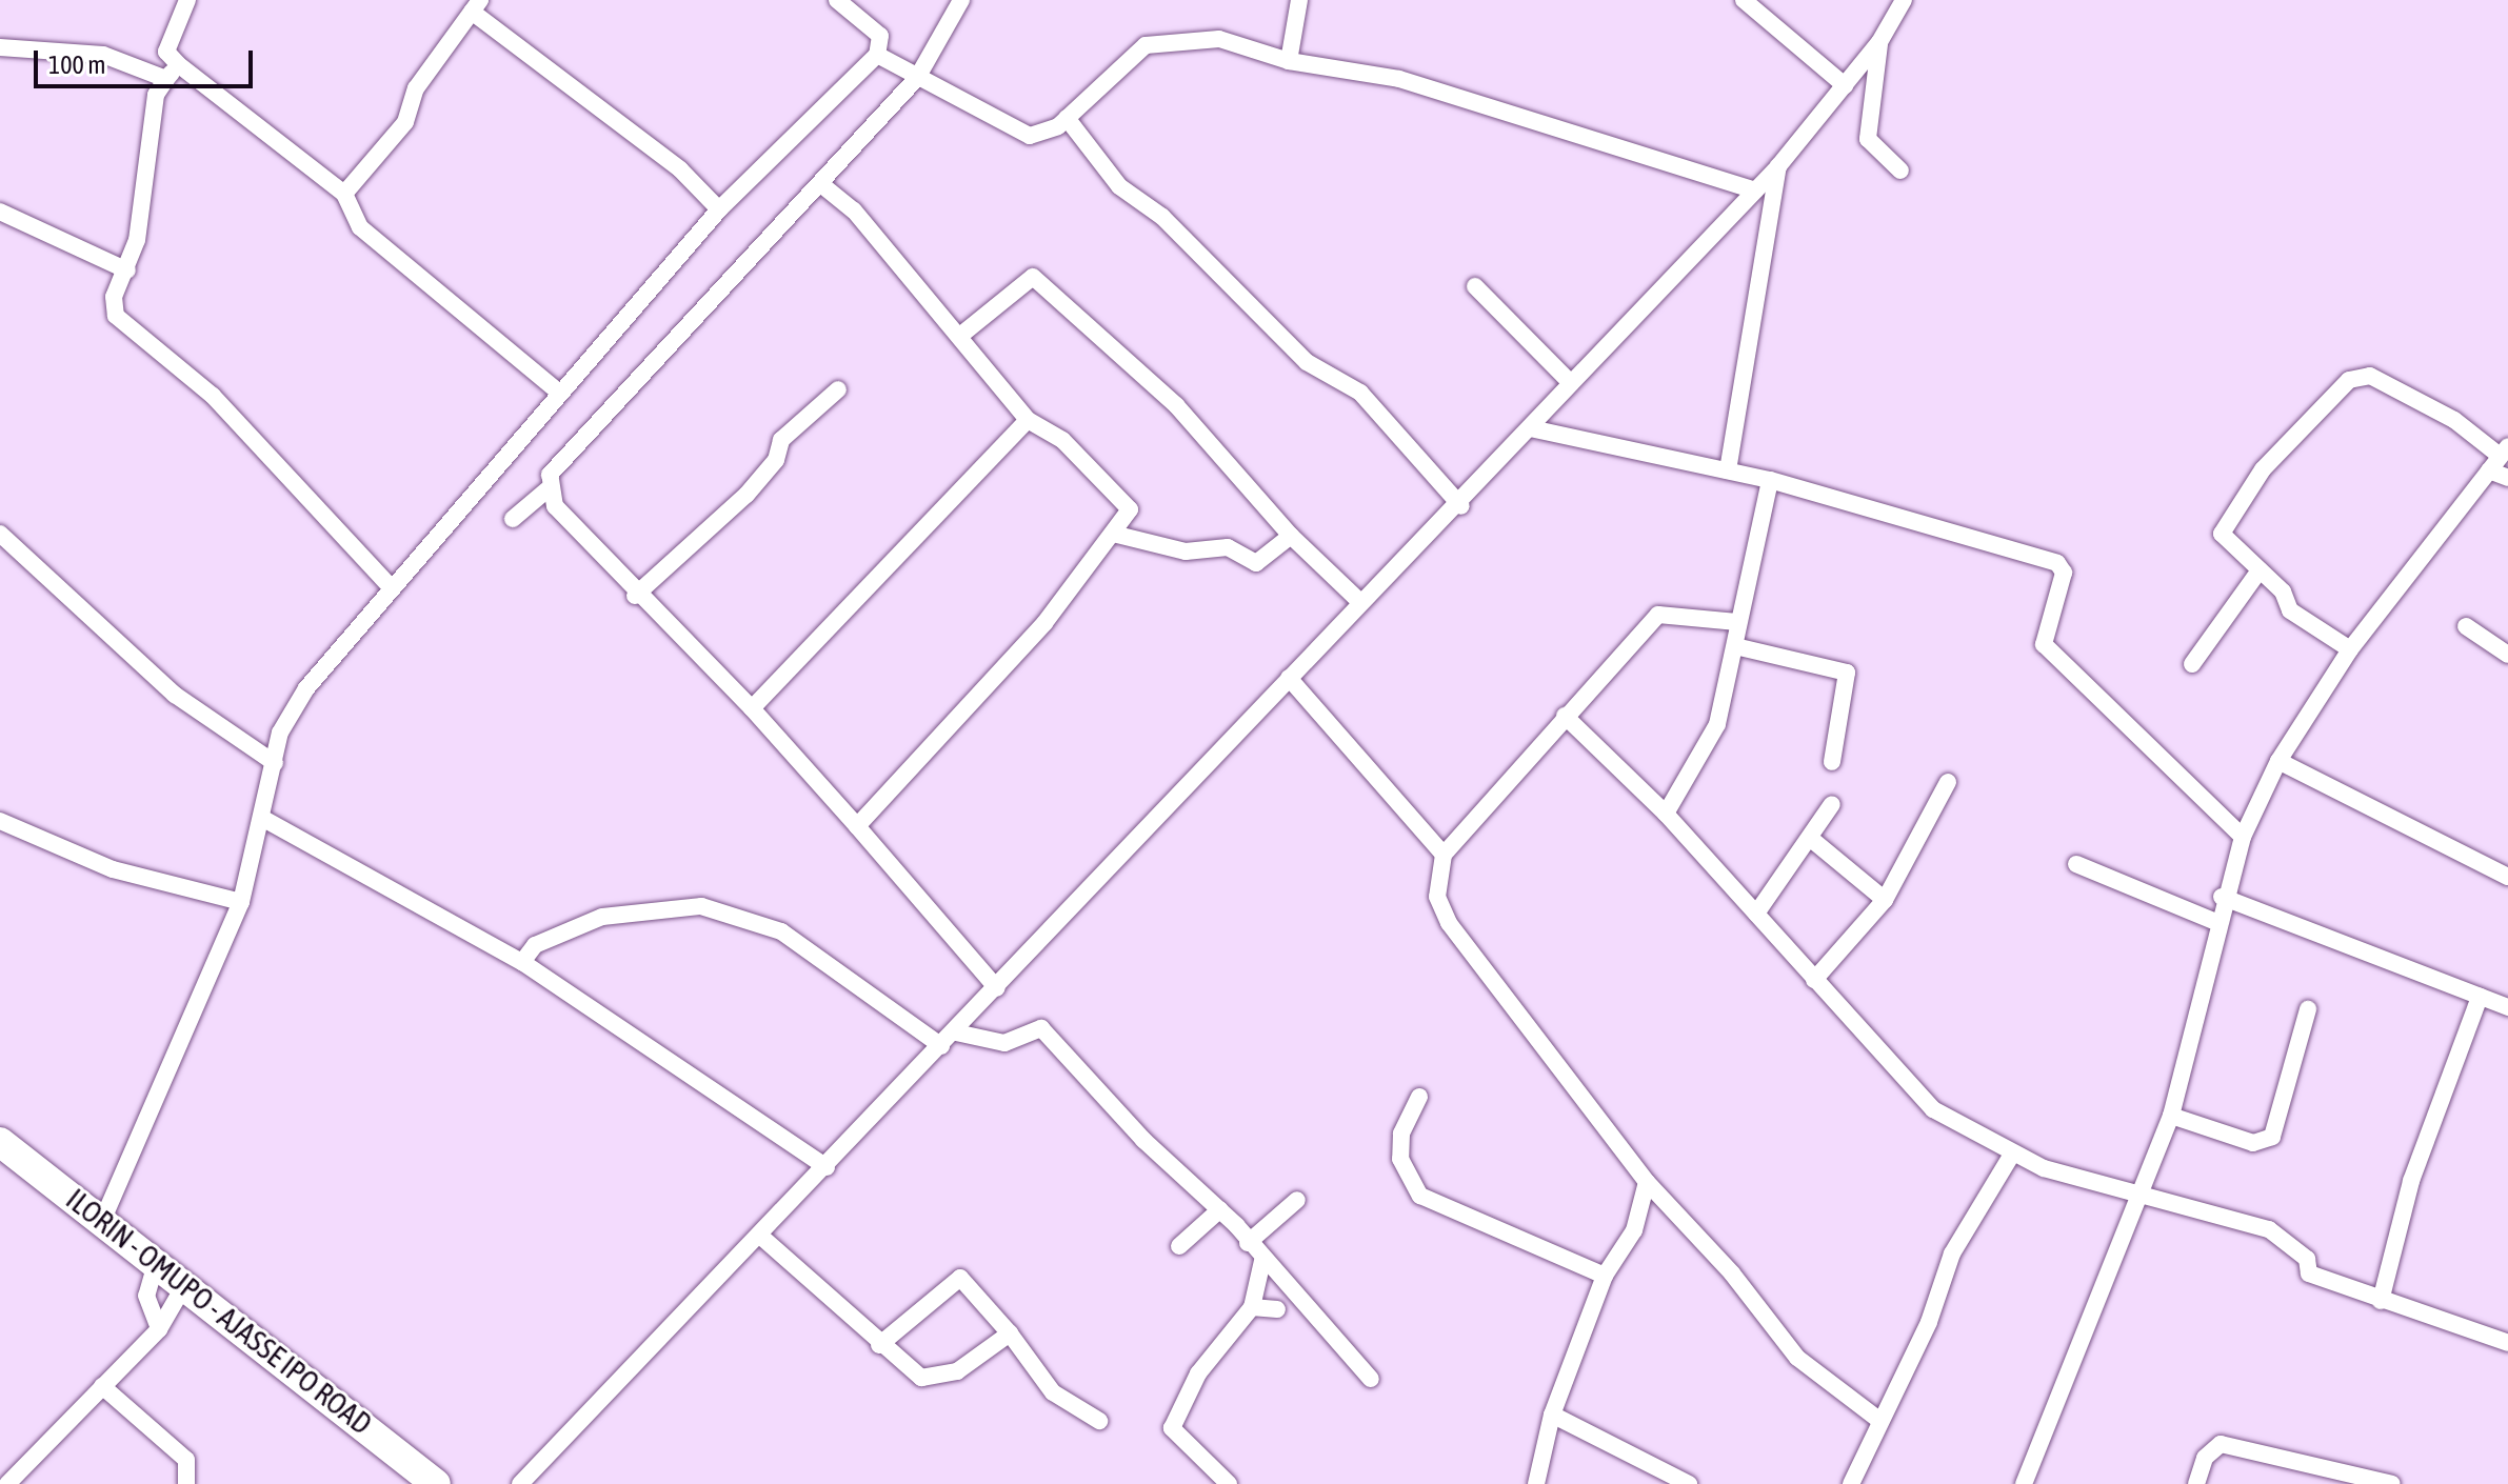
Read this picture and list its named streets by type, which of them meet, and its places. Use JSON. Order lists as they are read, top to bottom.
{
  "streets": {
    "highway": ["ILORIN - OMUPO - AJASSE IPO ROAD"]
  },
  "scale_bar": "100 m"
}
